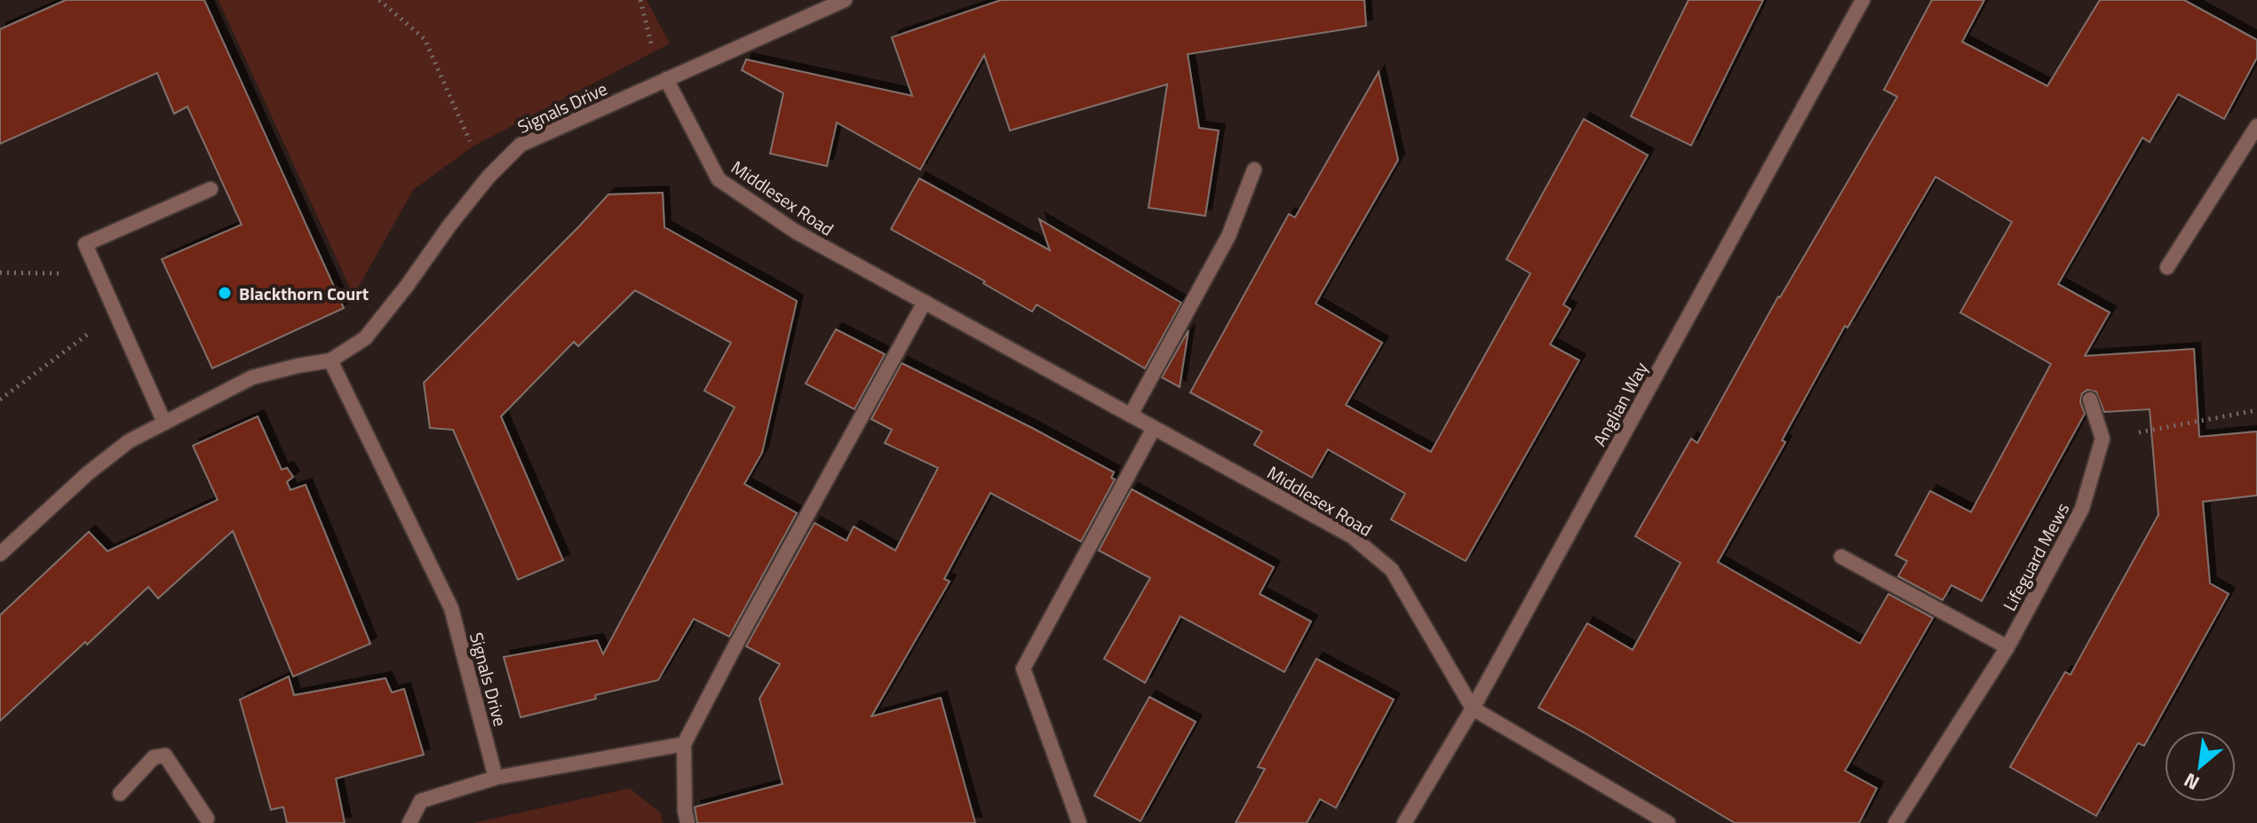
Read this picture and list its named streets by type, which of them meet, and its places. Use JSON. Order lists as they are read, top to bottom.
{
  "streets": {
    "street": [
      "Signals Drive",
      "Middlesex Road",
      "Anglian Way",
      "Lifeguard Mews"
    ]
  },
  "crossings": [
    ["Signals Drive", "Middlesex Road"],
    ["Middlesex Road", "Anglian Way"]
  ],
  "places": ["Blackthorn Court"],
  "north": "bottom left"
}
